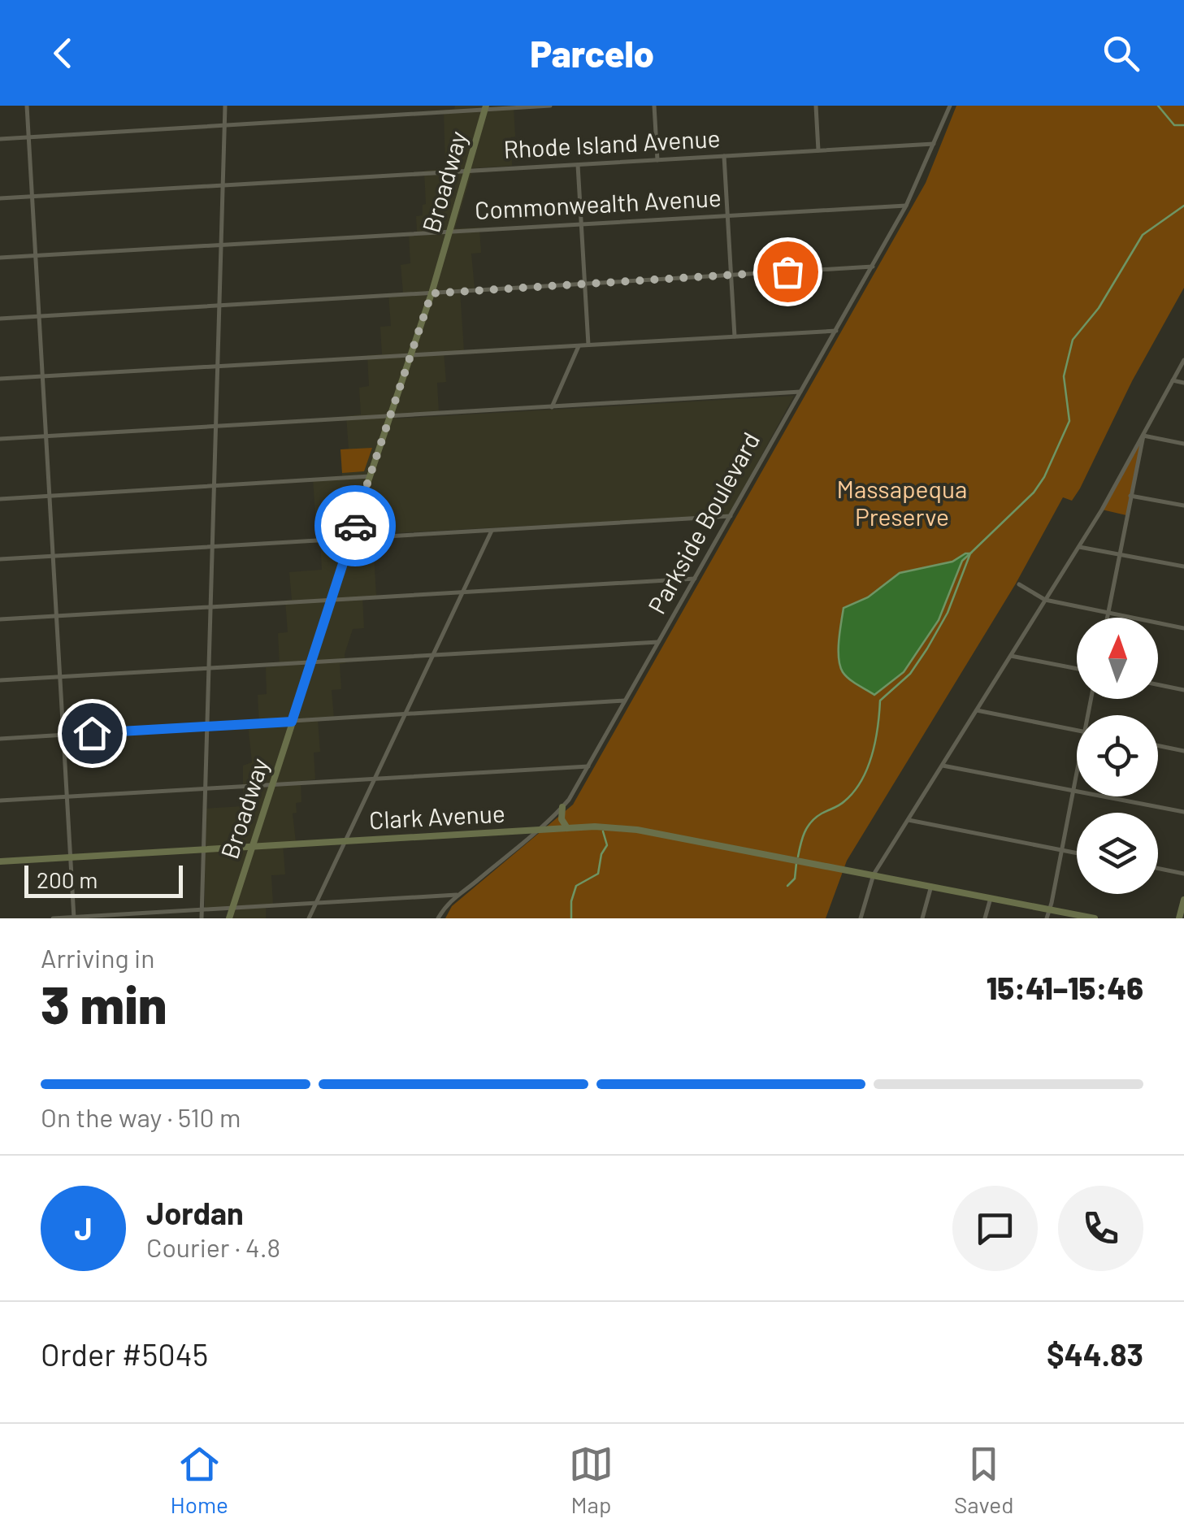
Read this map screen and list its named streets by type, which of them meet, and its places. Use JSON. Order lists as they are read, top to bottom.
{
  "streets": {
    "street": [
      "Rhode Island Avenue",
      "Broadway",
      "Commonwealth Avenue",
      "Parkside Boulevard",
      "Clark Avenue"
    ]
  },
  "crossings": [
    ["Rhode Island Avenue", "Broadway"],
    ["Rhode Island Avenue", "Parkside Boulevard"],
    ["Broadway", "Commonwealth Avenue"],
    ["Broadway", "Clark Avenue"],
    ["Commonwealth Avenue", "Parkside Boulevard"],
    ["Parkside Boulevard", "Clark Avenue"]
  ],
  "parks": ["Massapequa Preserve"],
  "scale_bar": "200 m",
  "north": "top",
  "page": {
    "header": "Parcelo",
    "scale": "200 m",
    "heading": ["3 min", "Arriving in", "15:41–15:46"],
    "panel": [
      "Jordan",
      "Courier · 4.8",
      "Order #5045",
      "$44.83"
    ],
    "bar": "On the way · 510 m",
    "round": "J",
    "tabs": ["Home", "Map", "Saved"]
  }
}
